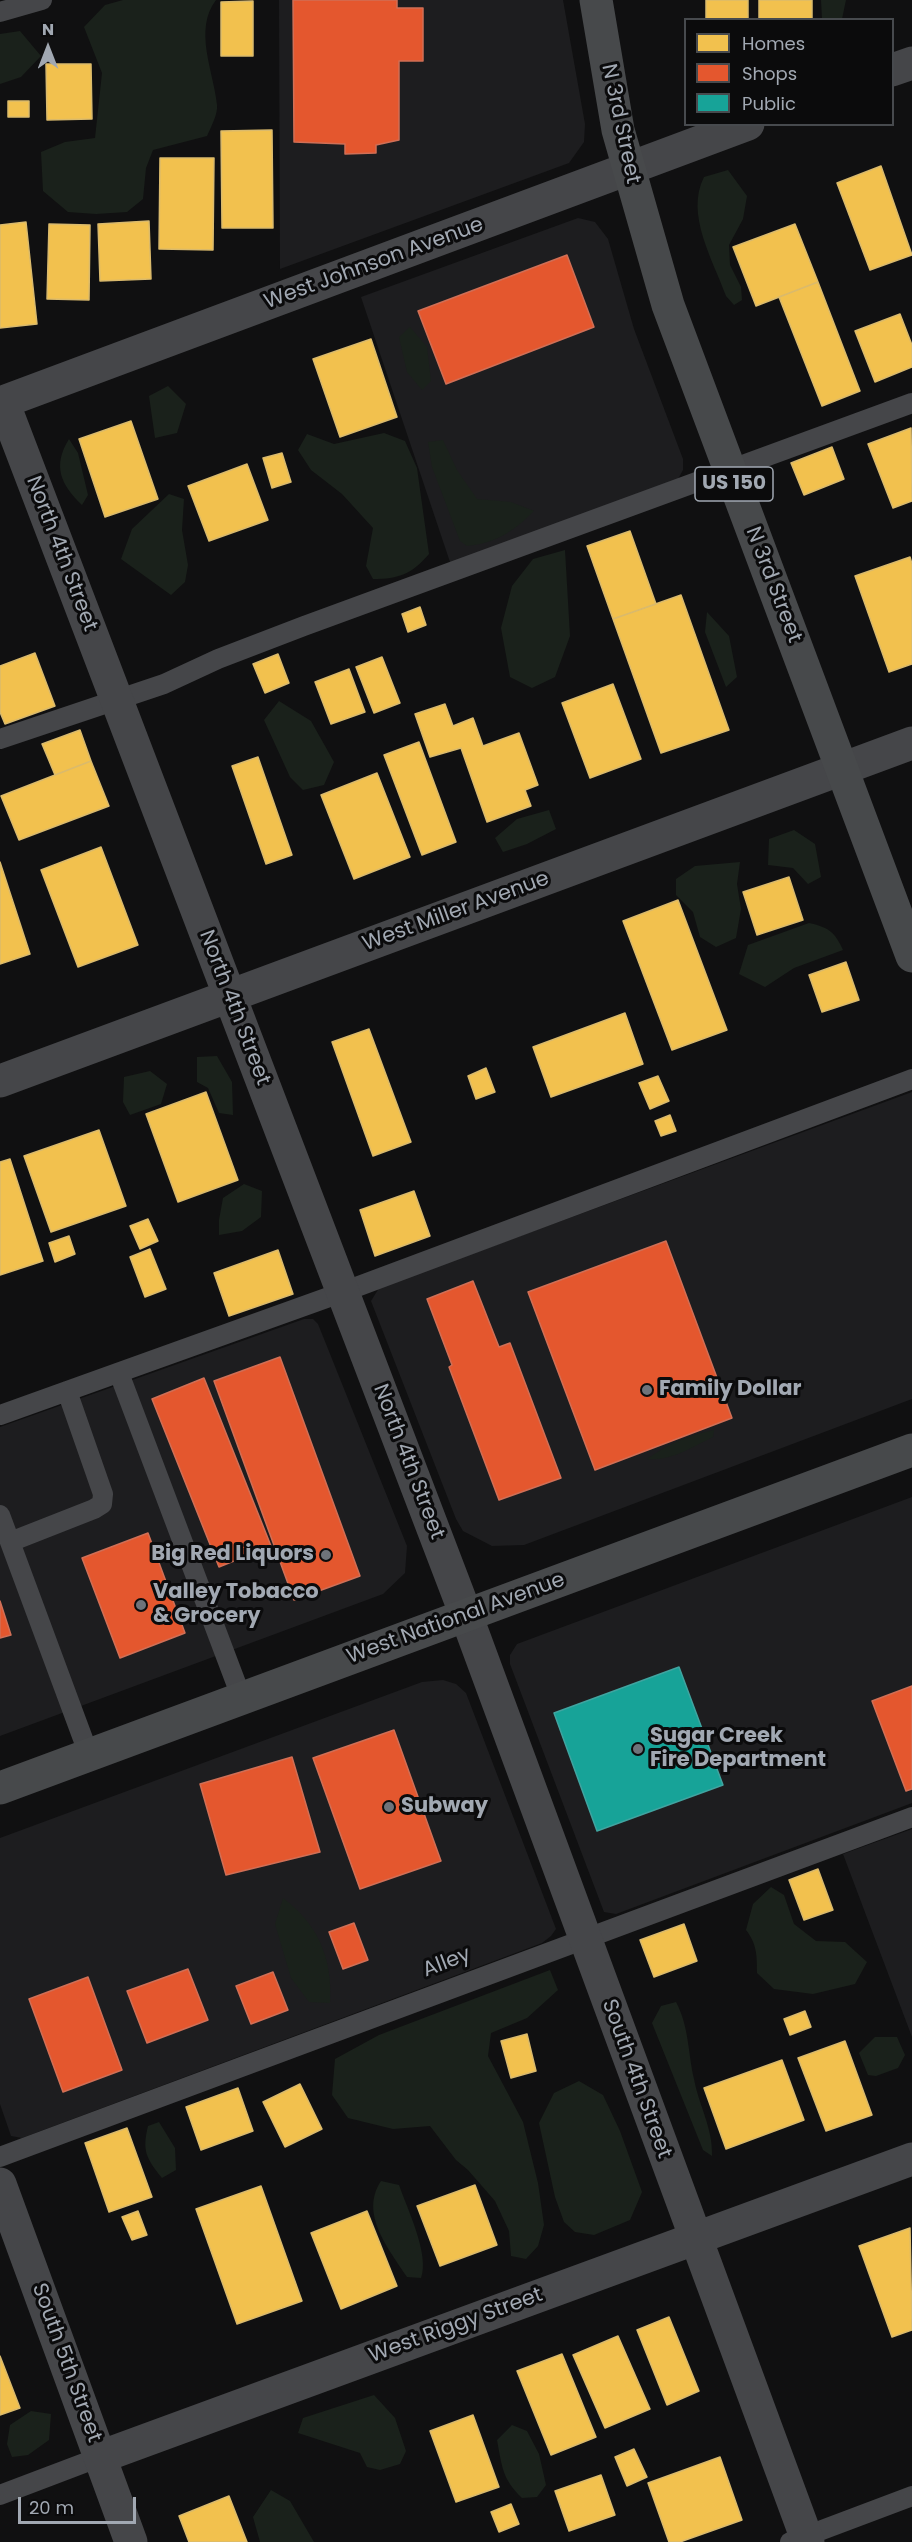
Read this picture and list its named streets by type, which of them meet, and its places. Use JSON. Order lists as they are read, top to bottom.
{
  "streets": {
    "main road": ["N 3rd Street", "US 150", "West National Avenue"],
    "street": [
      "West Johnson Avenue",
      "North 4th Street",
      "West Miller Avenue",
      "South 4th Street",
      "West Riggy Street",
      "South 5th Street"
    ],
    "lane": ["Alley"]
  },
  "crossings": [
    ["N 3rd Street", "West Johnson Avenue"],
    ["N 3rd Street", "West Miller Avenue"],
    ["West Johnson Avenue", "North 4th Street"],
    ["North 4th Street", "West Miller Avenue"],
    ["North 4th Street", "West National Avenue"],
    ["North 4th Street", "South 4th Street"],
    ["West National Avenue", "South 4th Street"],
    ["Alley", "South 4th Street"],
    ["South 4th Street", "West Riggy Street"],
    ["West Riggy Street", "South 5th Street"]
  ],
  "places": [
    "Family Dollar",
    "Big Red Liquors",
    "Valley Tobacco & Grocery",
    "Sugar Creek Fire Department",
    "Subway"
  ],
  "legend": ["Homes", "Shops", "Public"],
  "scale_bar": "20 m",
  "north": "top"
}
